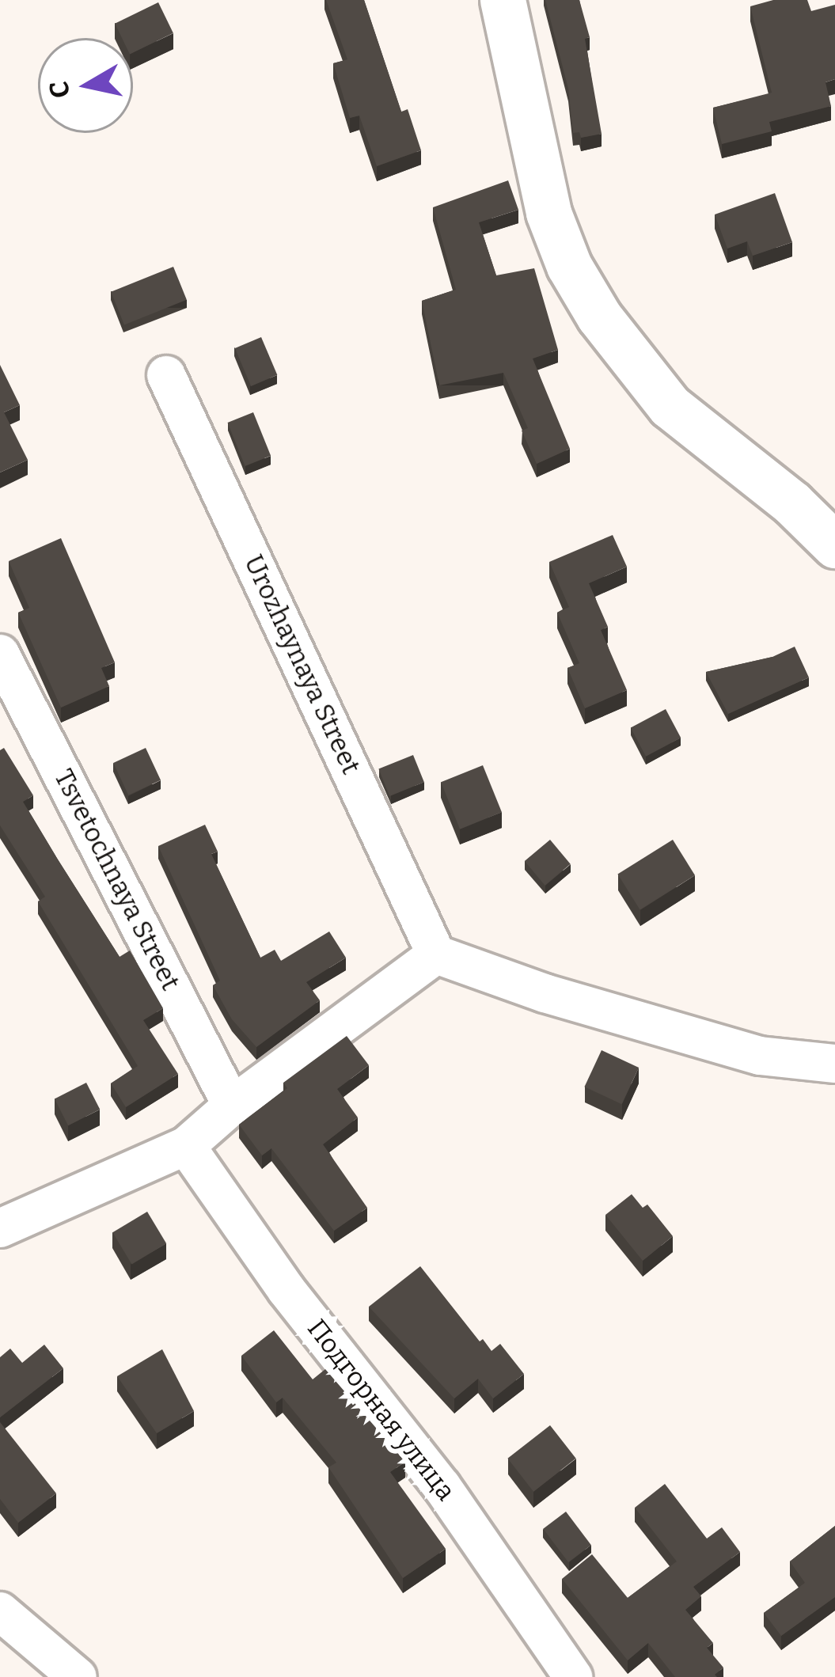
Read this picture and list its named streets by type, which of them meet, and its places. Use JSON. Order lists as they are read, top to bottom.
{
  "streets": {
    "street": ["Urozhaynaya Street", "Tsvetochnaya Street", "Подгорная улица"]
  },
  "north": "left"
}
